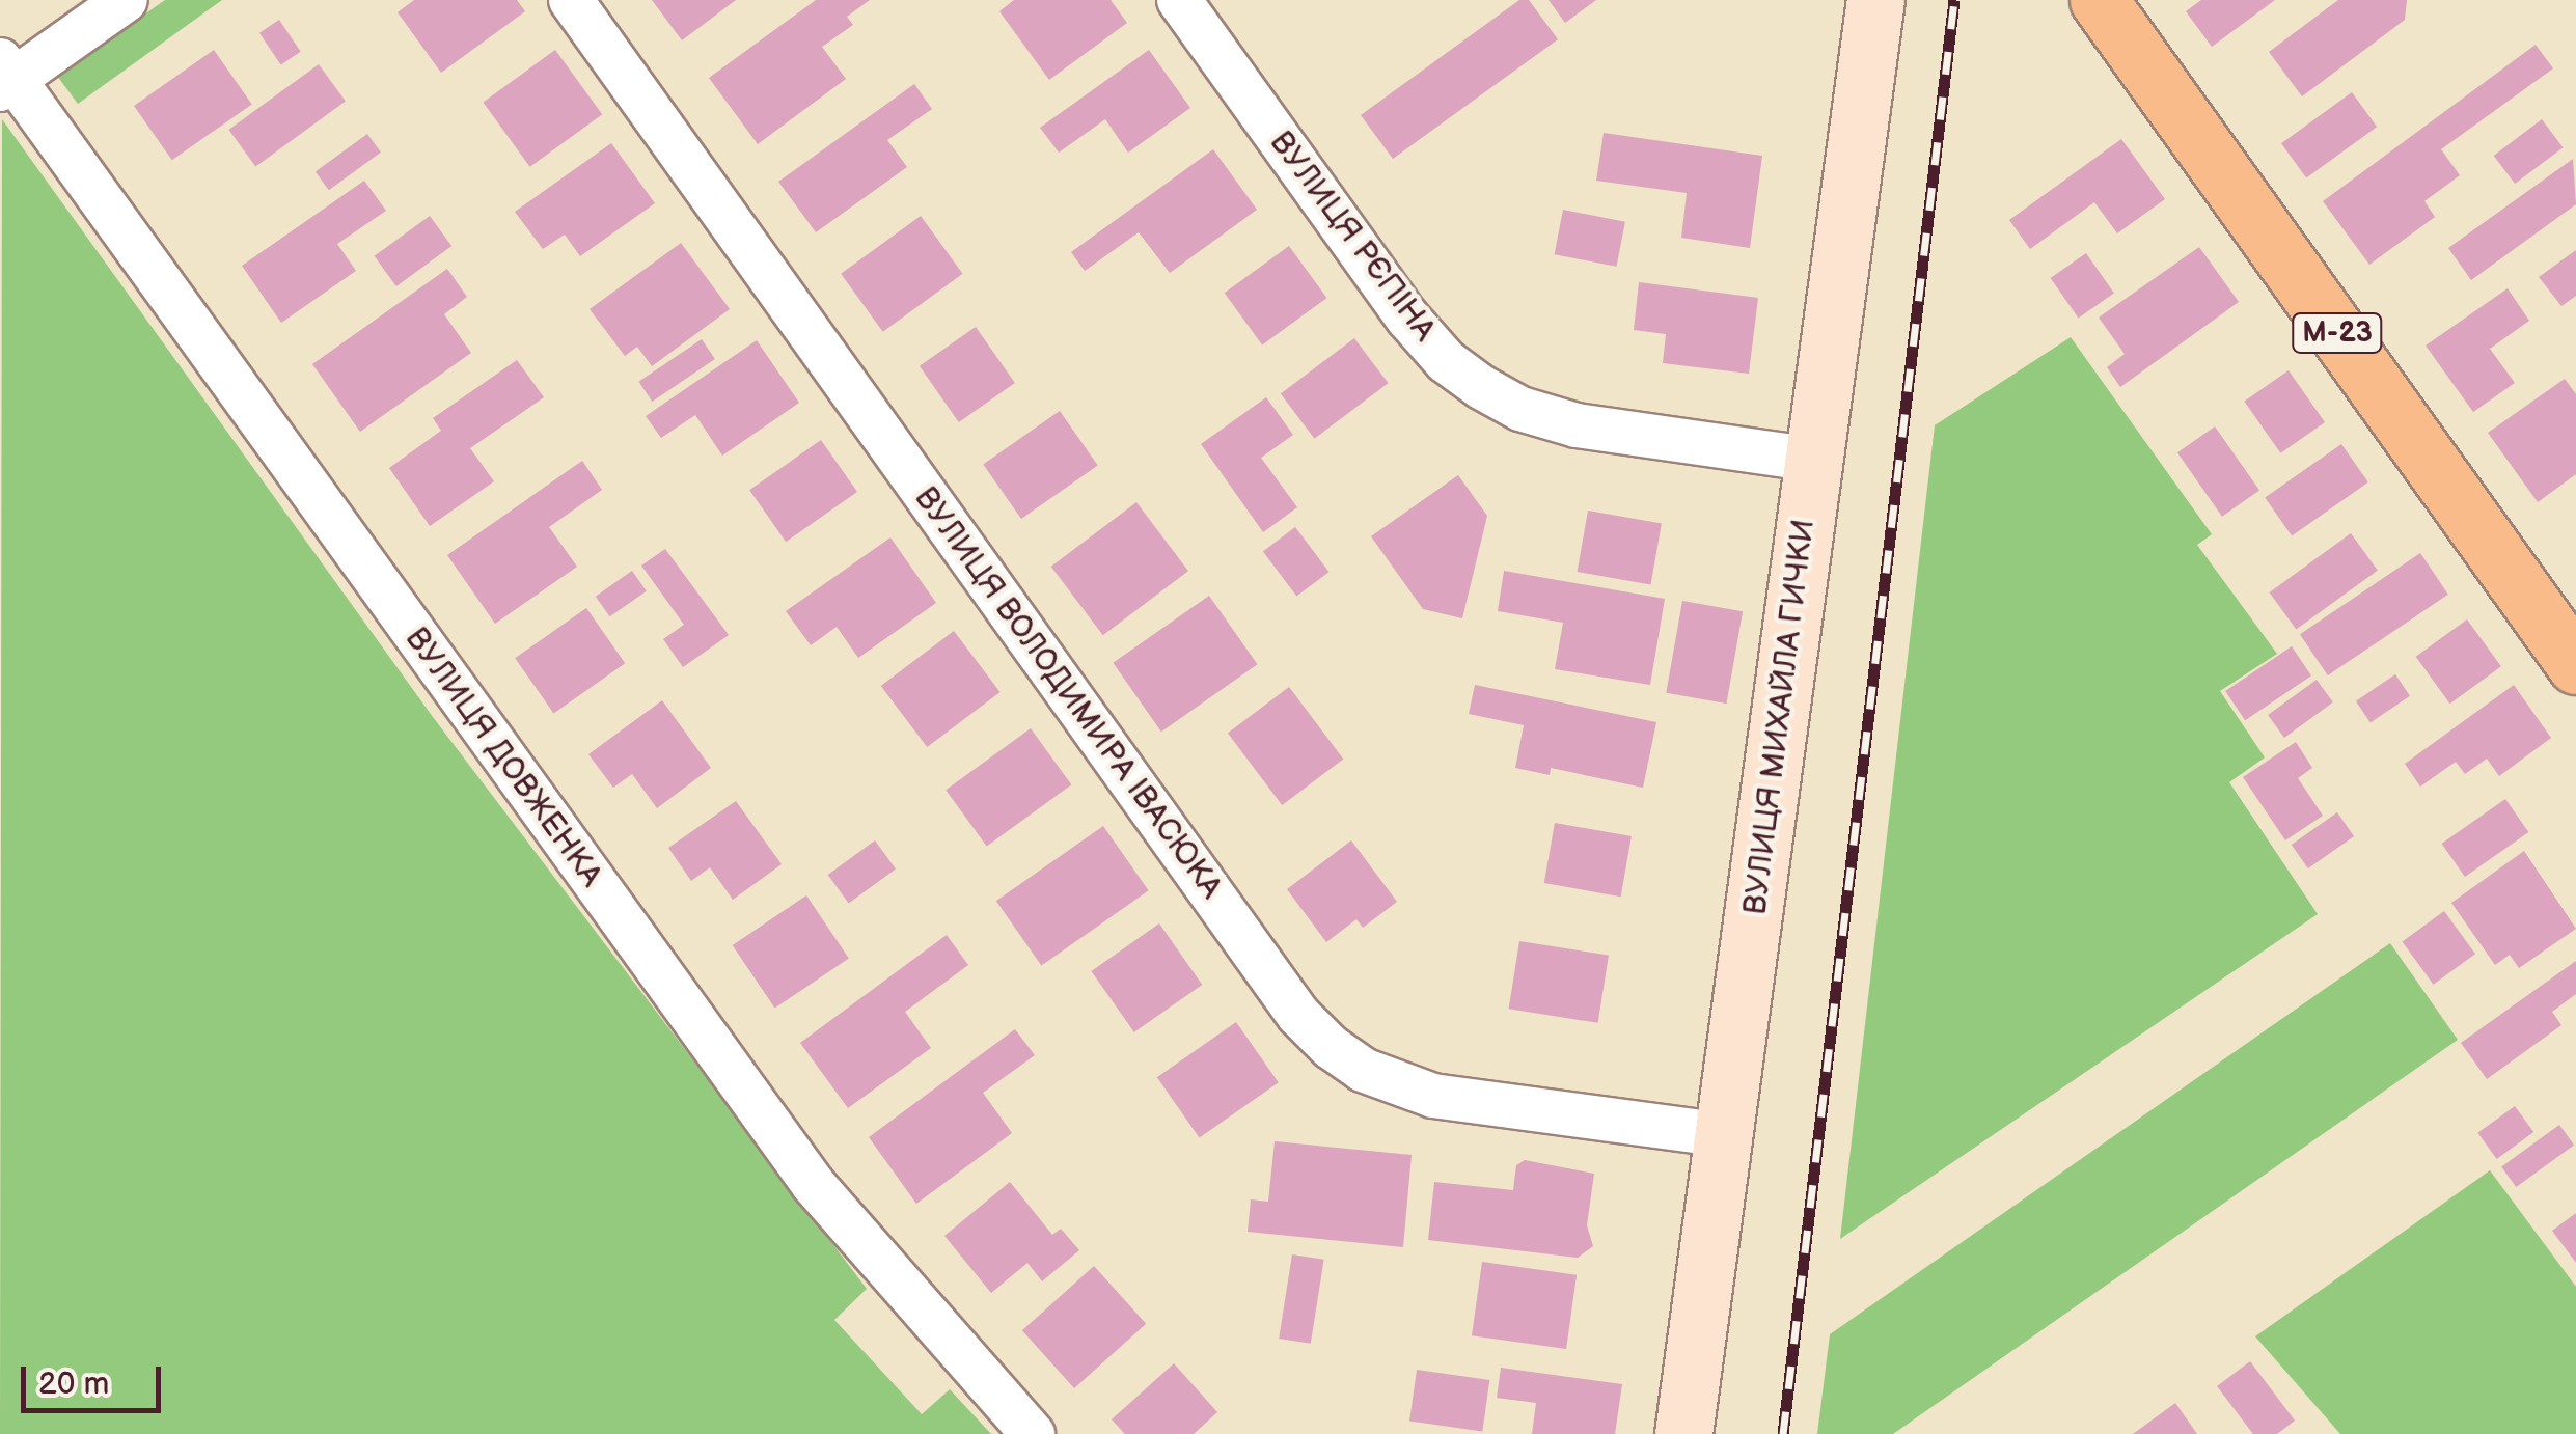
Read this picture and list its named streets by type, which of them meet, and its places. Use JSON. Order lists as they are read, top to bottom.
{
  "streets": {
    "highway": ["М-23"],
    "street": [
      "ВУЛИЦЯ РЄПІНА",
      "ВУЛИЦЯ ВОЛОДИМИРА ІВАСЮКА",
      "ВУЛИЦЯ МИХАЙЛА ГИЧКИ",
      "ВУЛИЦЯ ДОВЖЕНКА"
    ]
  },
  "crossings": [
    ["ВУЛИЦЯ РЄПІНА", "ВУЛИЦЯ МИХАЙЛА ГИЧКИ"],
    ["ВУЛИЦЯ ВОЛОДИМИРА ІВАСЮКА", "ВУЛИЦЯ МИХАЙЛА ГИЧКИ"]
  ],
  "scale_bar": "20 m"
}
